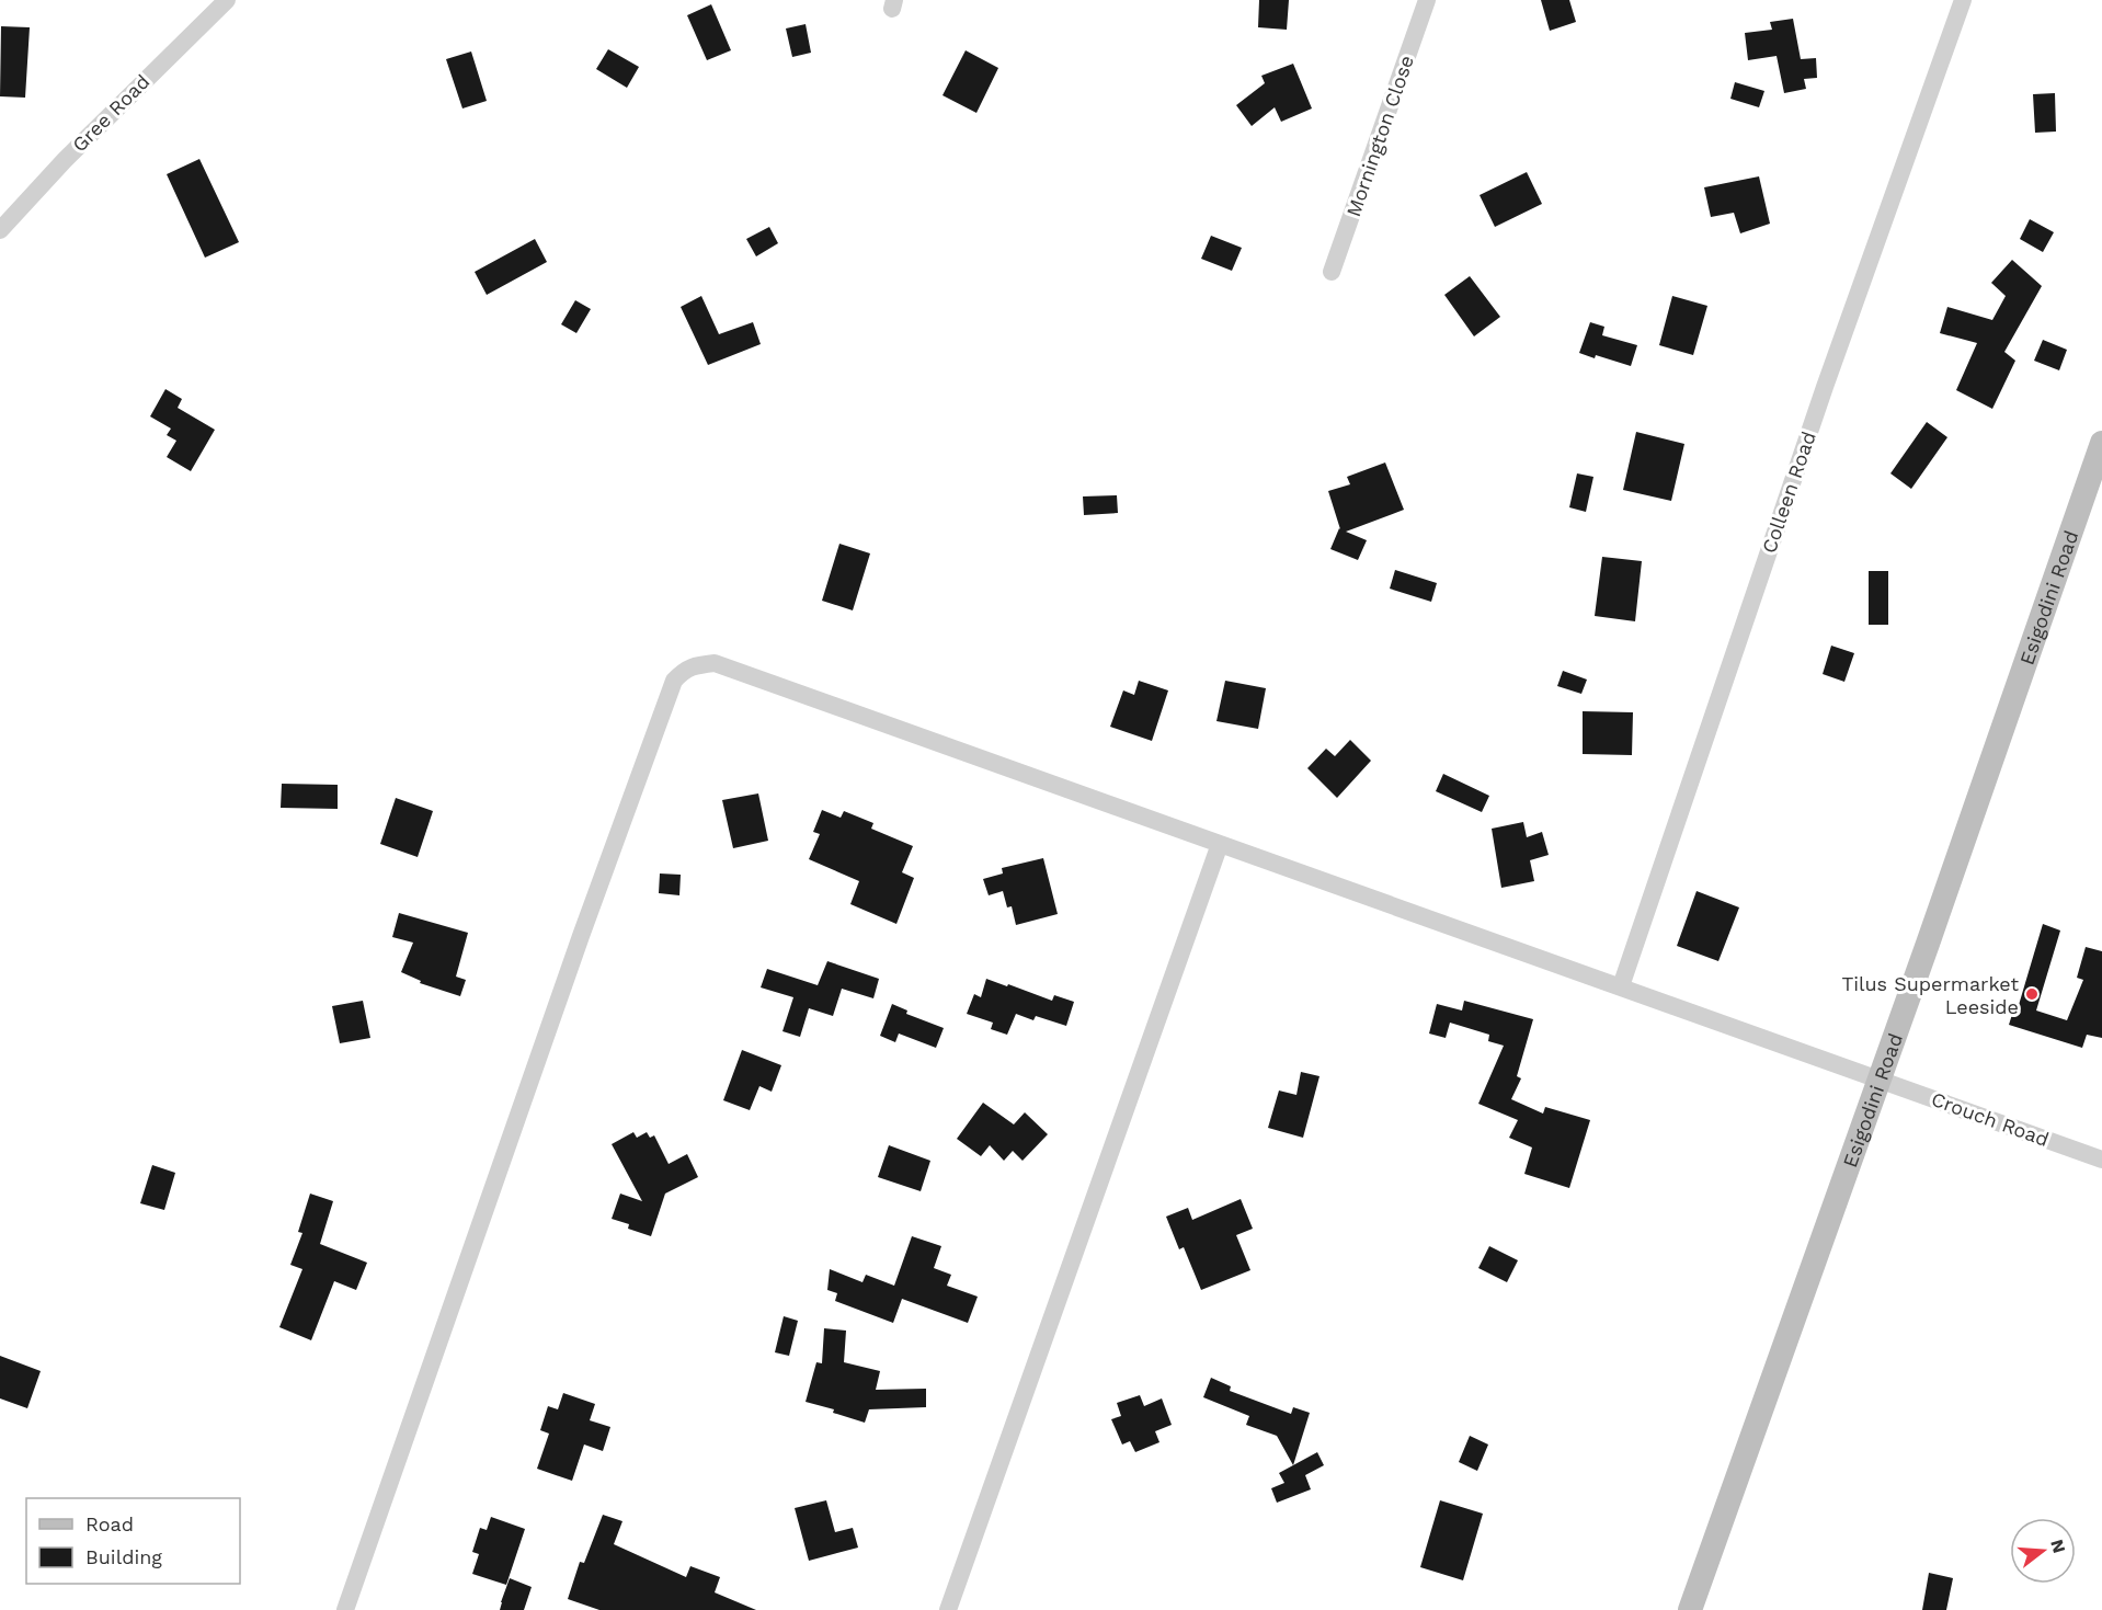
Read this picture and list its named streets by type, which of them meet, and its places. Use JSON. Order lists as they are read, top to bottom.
{
  "streets": {
    "main road": ["Esigodini Road"],
    "street": [
      "Gree Road",
      "Mornington Close",
      "Colleen Road",
      "Crouch Road"
    ]
  },
  "crossings": [
    ["Colleen Road", "Crouch Road"],
    ["Esigodini Road", "Crouch Road"]
  ],
  "places": ["Tilus Supermarket Leeside"],
  "legend": ["Road", "Building"],
  "north": "right"
}
